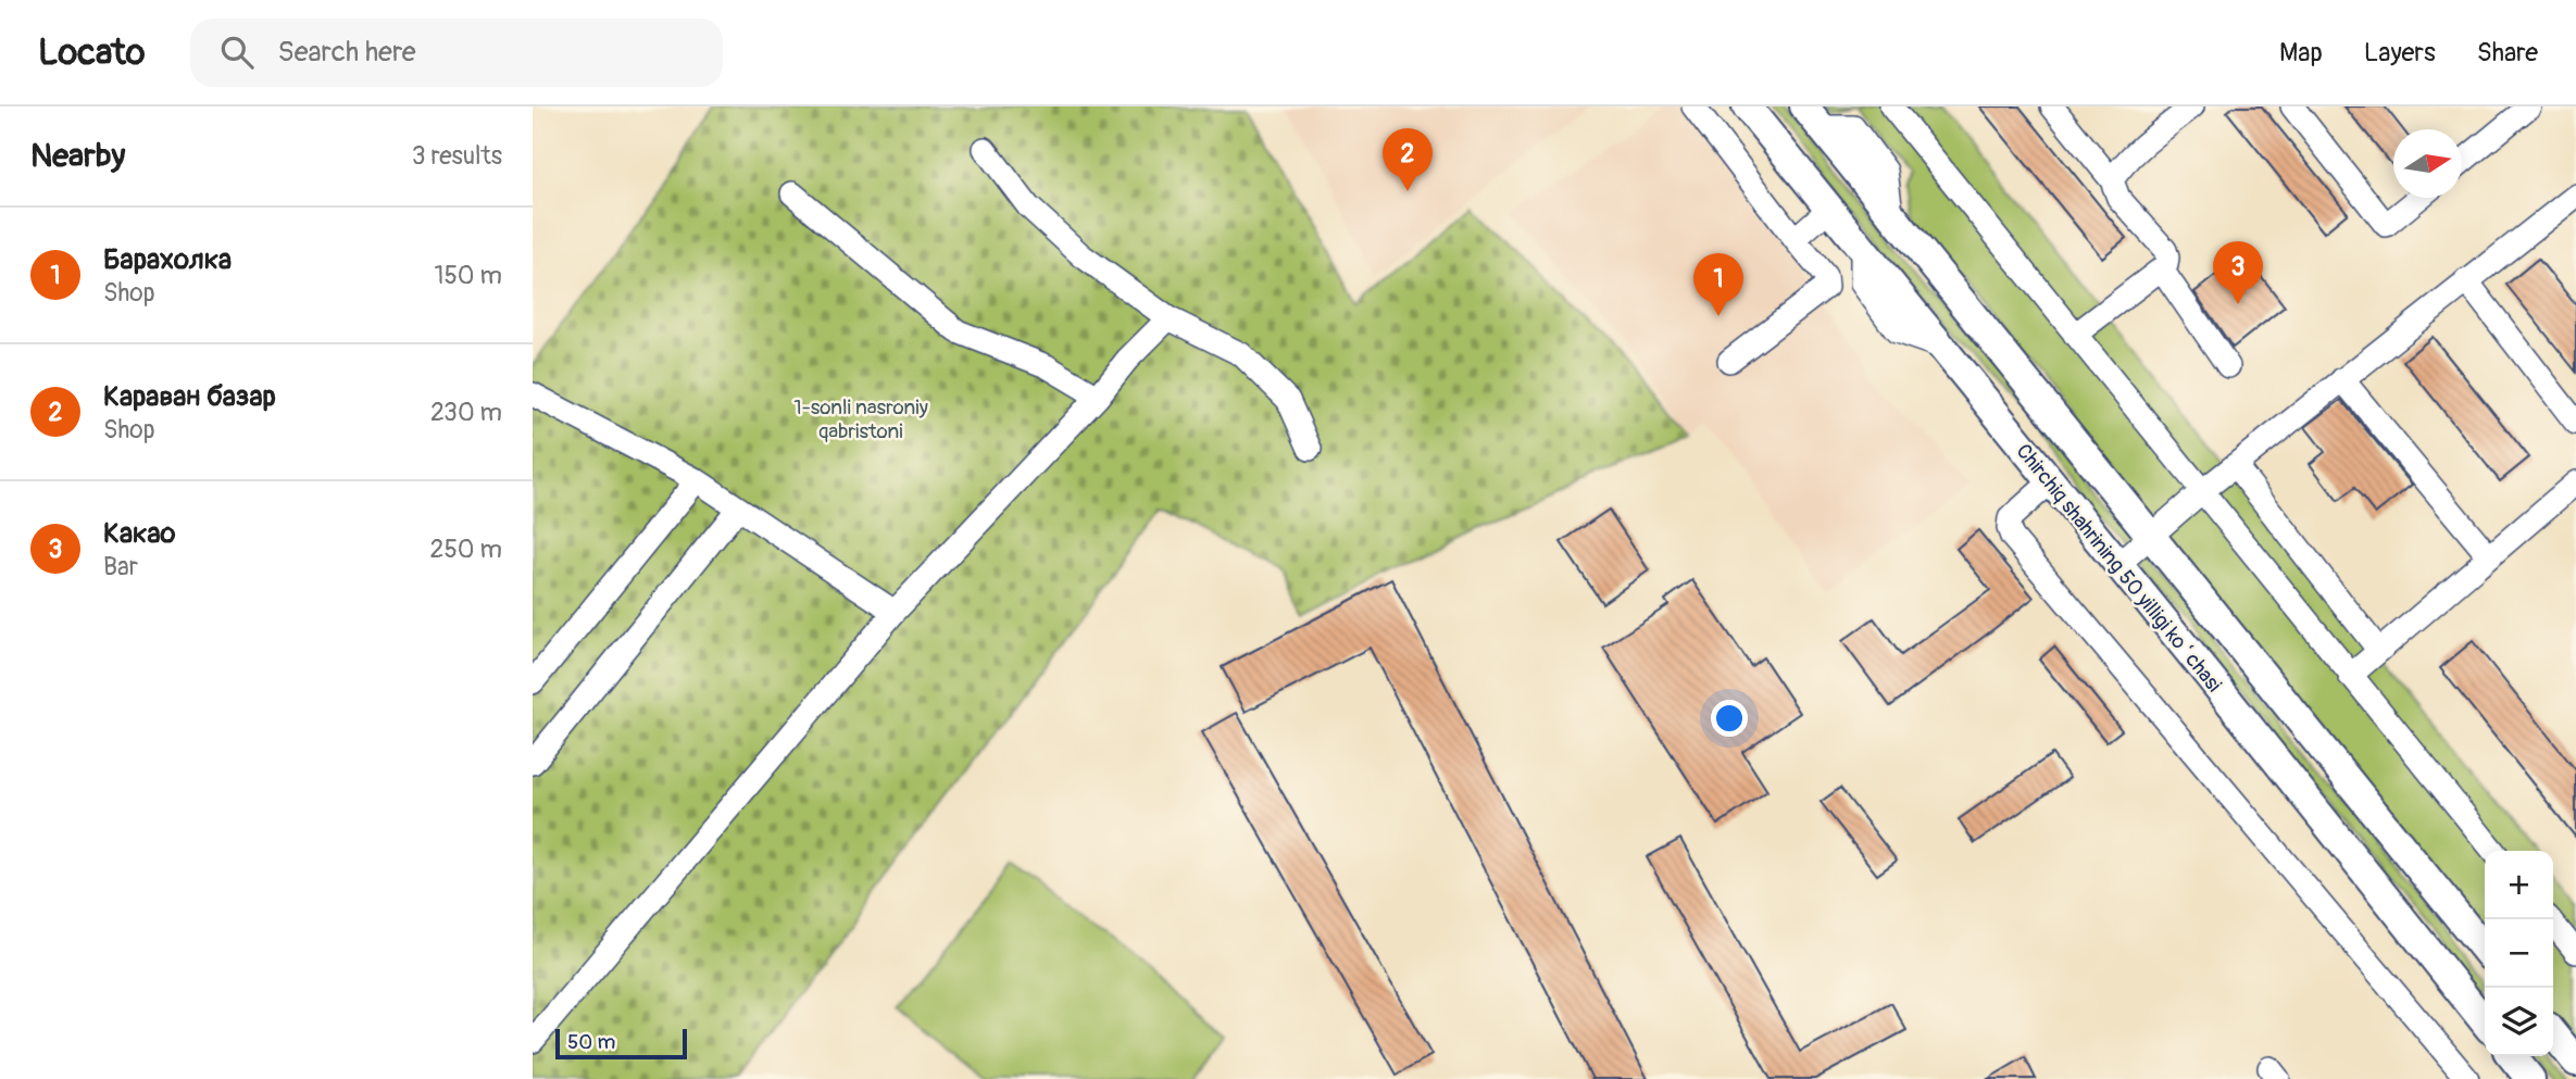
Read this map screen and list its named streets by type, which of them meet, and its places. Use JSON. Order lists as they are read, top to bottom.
{
  "streets": {
    "main road": ["Chirchiq shahrining 50 yilligi koʻchasi"]
  },
  "parks": ["1-sonli nasroniy qabristoni"],
  "scale_bar": "50 m",
  "north": "right",
  "page": {
    "header": "Locato",
    "search": "Search here",
    "nav": ["Map", "Layers", "Share"],
    "heading": ["Nearby", "3 results"],
    "pins": ["2", "3", "1"],
    "list": [
      {
        "mark": "1",
        "name": "Барахолка",
        "note": "Shop",
        "value": "150 m"
      },
      {
        "mark": "2",
        "name": "Караван базар",
        "note": "Shop",
        "value": "230 m"
      },
      {
        "mark": "3",
        "name": "Какао",
        "note": "Bar",
        "value": "250 m"
      }
    ],
    "map_buttons": ["+", "−"],
    "scale": "50 m"
  }
}
